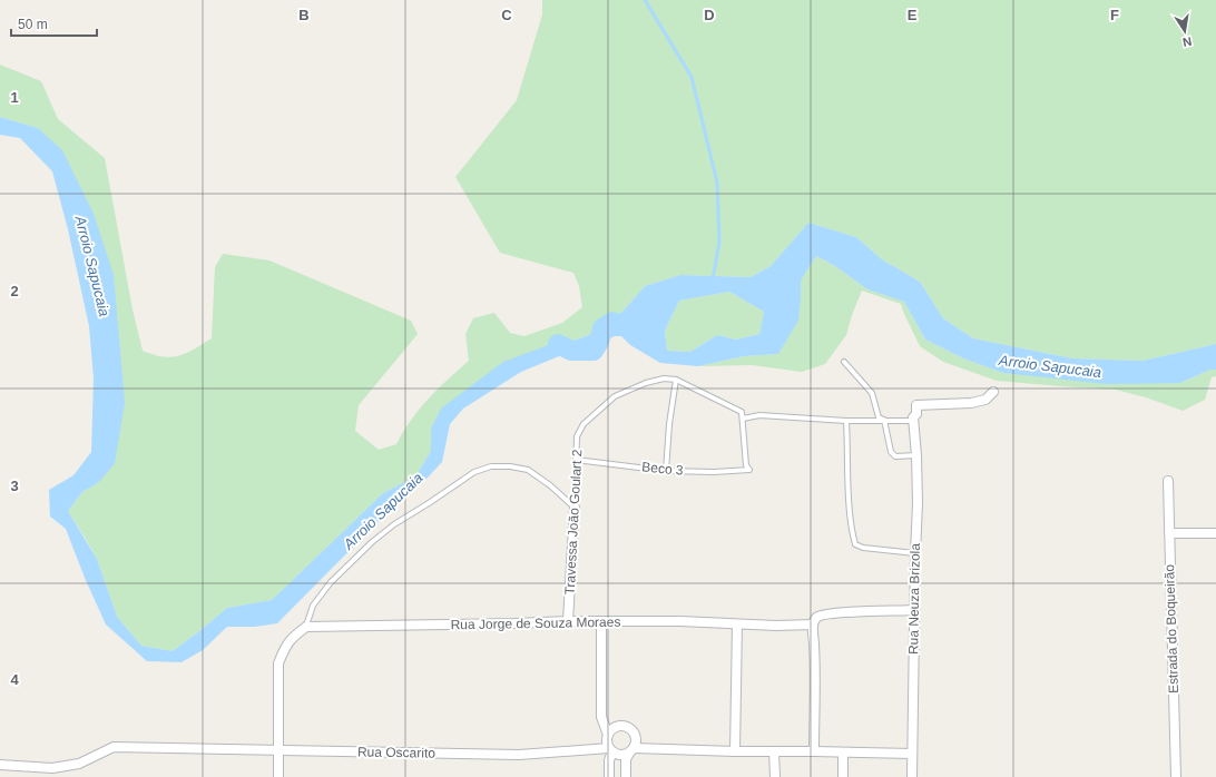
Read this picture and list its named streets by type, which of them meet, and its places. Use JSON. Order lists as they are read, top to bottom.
{
  "streets": {
    "street": [
      "Travessa João Goulart 2",
      "Rua Neuza Brizola",
      "Rua Jorge de Souza Moraes",
      "Estrada do Boqueirão",
      "Rua Oscarito"
    ],
    "lane": ["Beco 3"]
  },
  "crossings": [
    ["Beco 3", "Travessa João Goulart 2"],
    ["Travessa João Goulart 2", "Rua Jorge de Souza Moraes"]
  ],
  "water": ["Arroio Sapucaia"],
  "scale_bar": "50 m",
  "north": "bottom",
  "grid": {
    "columns": [
      "B",
      "C",
      "D",
      "E",
      "F"
    ],
    "rows": [
      "1",
      "2",
      "3",
      "4"
    ]
  }
}
